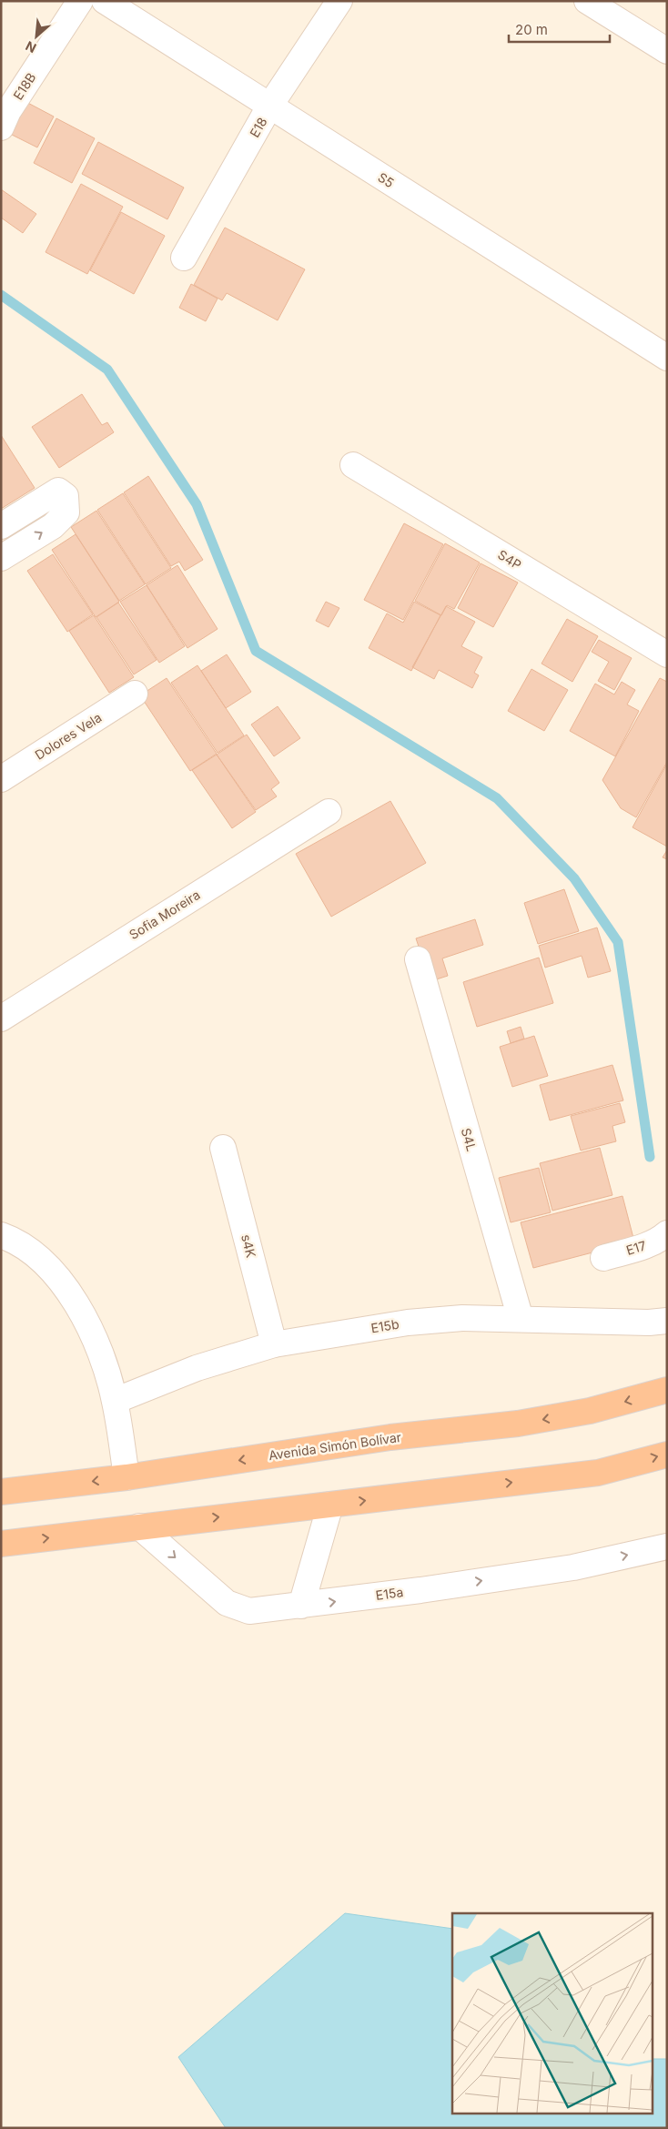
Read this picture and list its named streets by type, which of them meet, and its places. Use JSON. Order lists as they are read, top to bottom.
{
  "streets": {
    "highway": ["Avenida Simón Bolívar"],
    "street": [
      "E18B",
      "E18",
      "S5",
      "S4P",
      "Dolores Vela",
      "Sofia Moreira",
      "S4L",
      "s4K",
      "E17",
      "E15b",
      "E15a"
    ]
  },
  "crossings": [
    ["E18", "S5"],
    ["S4L", "E15b"],
    ["s4K", "E15b"]
  ],
  "one_way": ["E15a"],
  "scale_bar": "20 m",
  "north": "bottom left"
}
